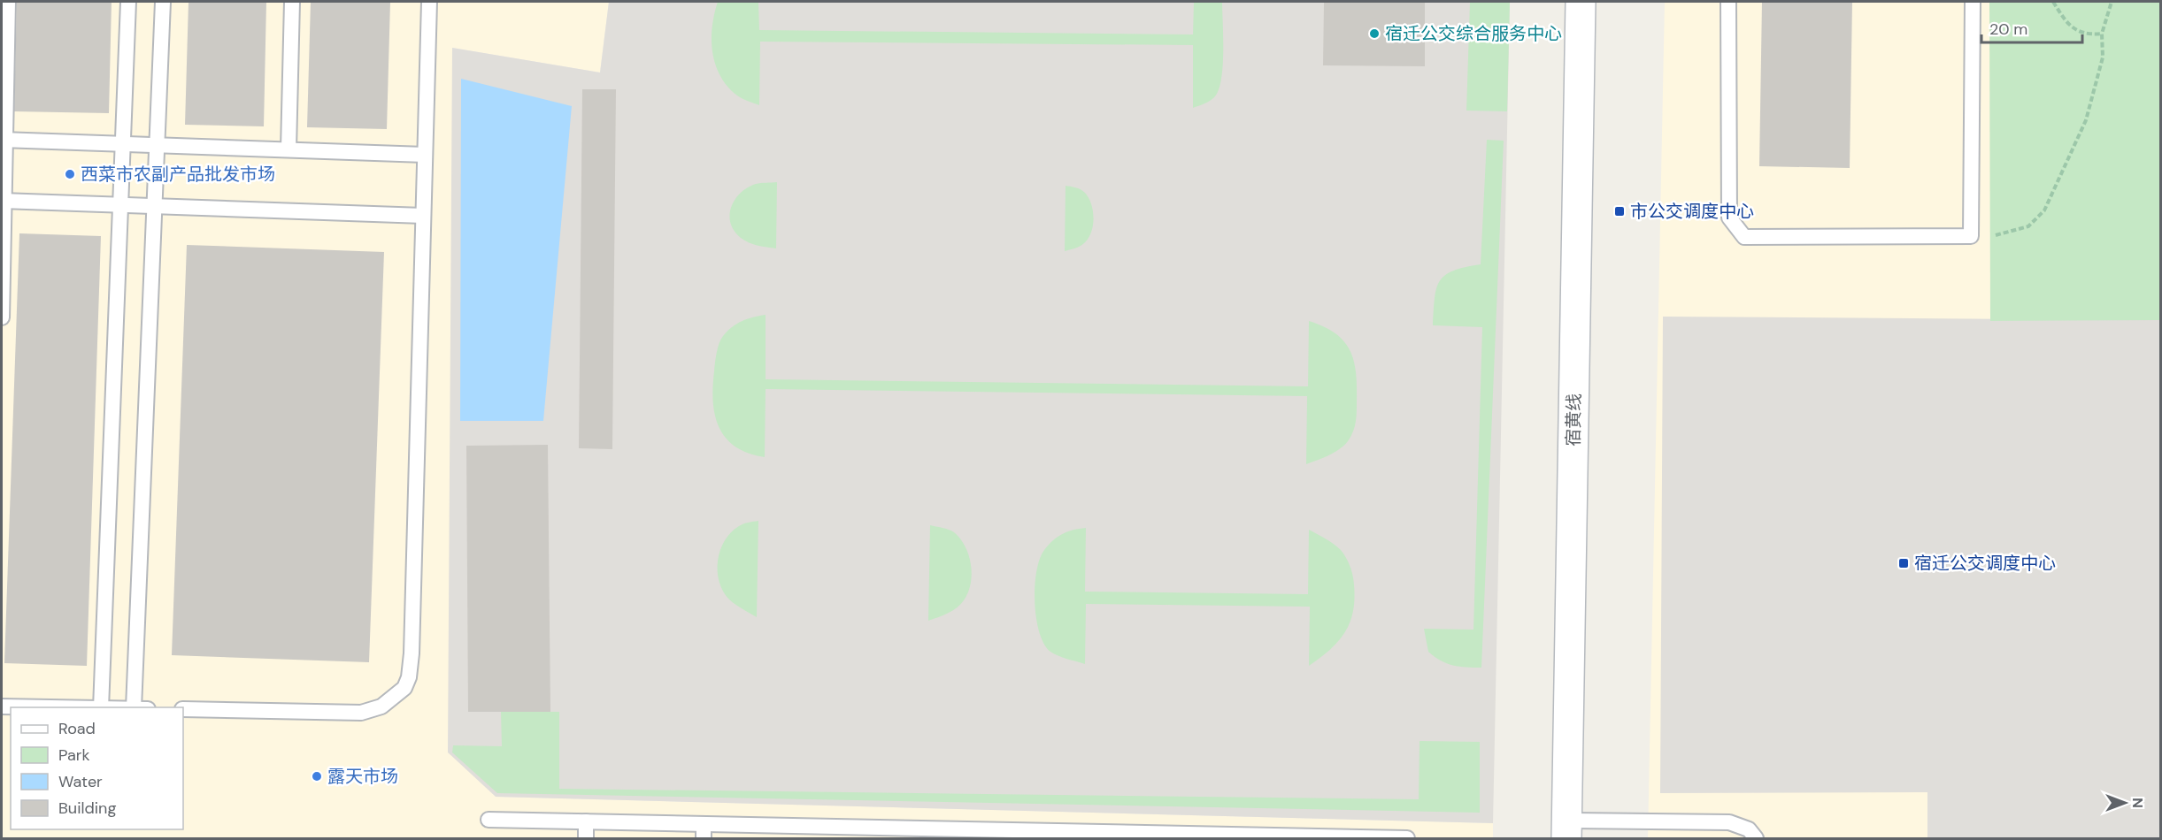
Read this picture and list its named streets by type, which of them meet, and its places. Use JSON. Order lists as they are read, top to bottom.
{
  "streets": {
    "main road": ["宿黄线"]
  },
  "places": {
    "other": ["宿迁公交综合服务中心", "西菜市农副产品批发市场", "露天市场"],
    "transit": ["市公交调度中心", "宿迁公交调度中心"]
  },
  "legend": [
    "Road",
    "Park",
    "Water",
    "Building"
  ],
  "scale_bar": "20 m",
  "north": "right"
}
